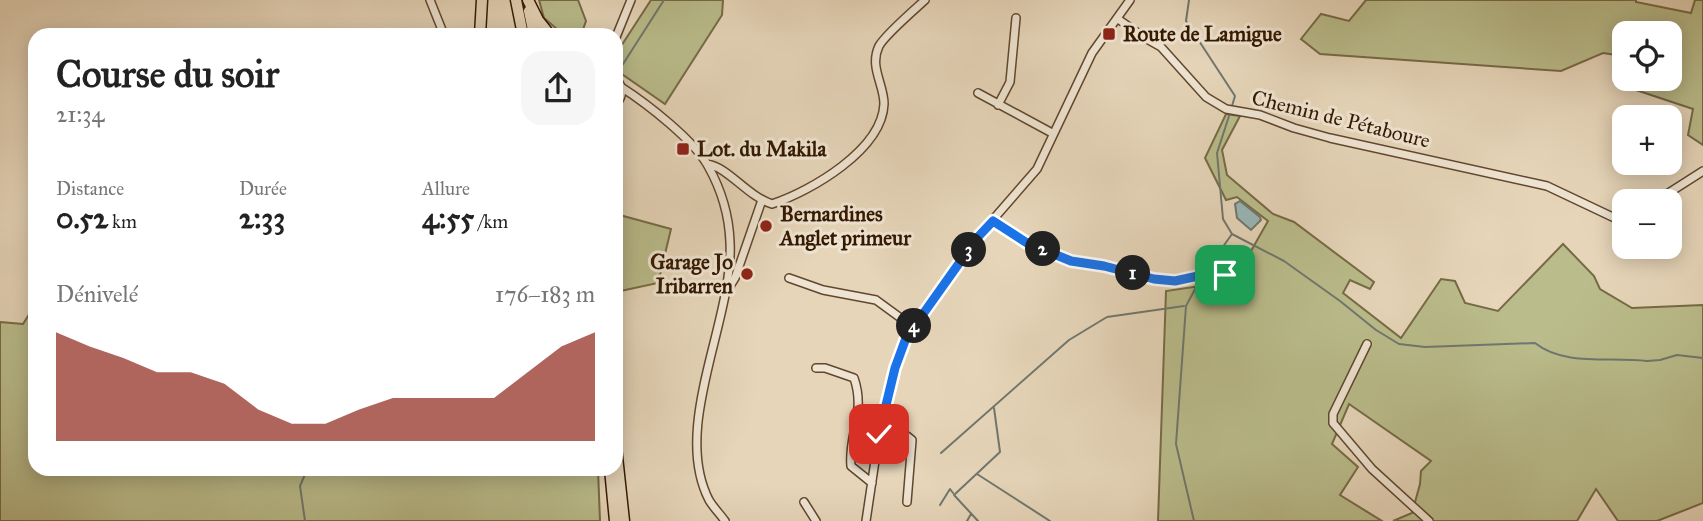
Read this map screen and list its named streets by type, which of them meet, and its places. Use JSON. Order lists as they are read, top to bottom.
{
  "streets": {
    "street": ["Chemin de Pétaboure"]
  },
  "places": {
    "transit": ["Route de Lamigue", "Lot. du Makila"],
    "other": ["Bernardines Anglet primeur", "Garage Jo Iribarren"]
  },
  "page": {
    "map_buttons": ["+", "−"],
    "heading": ["Course du soir", "21:34"],
    "stats": [
      ["Distance", "0.52 km"],
      ["Durée", "2:33"],
      ["Allure", "4:55 /km"]
    ],
    "pins": [
      "2",
      "3",
      "1",
      "4"
    ],
    "chart": ["Dénivelé", "176–183 m"]
  }
}
